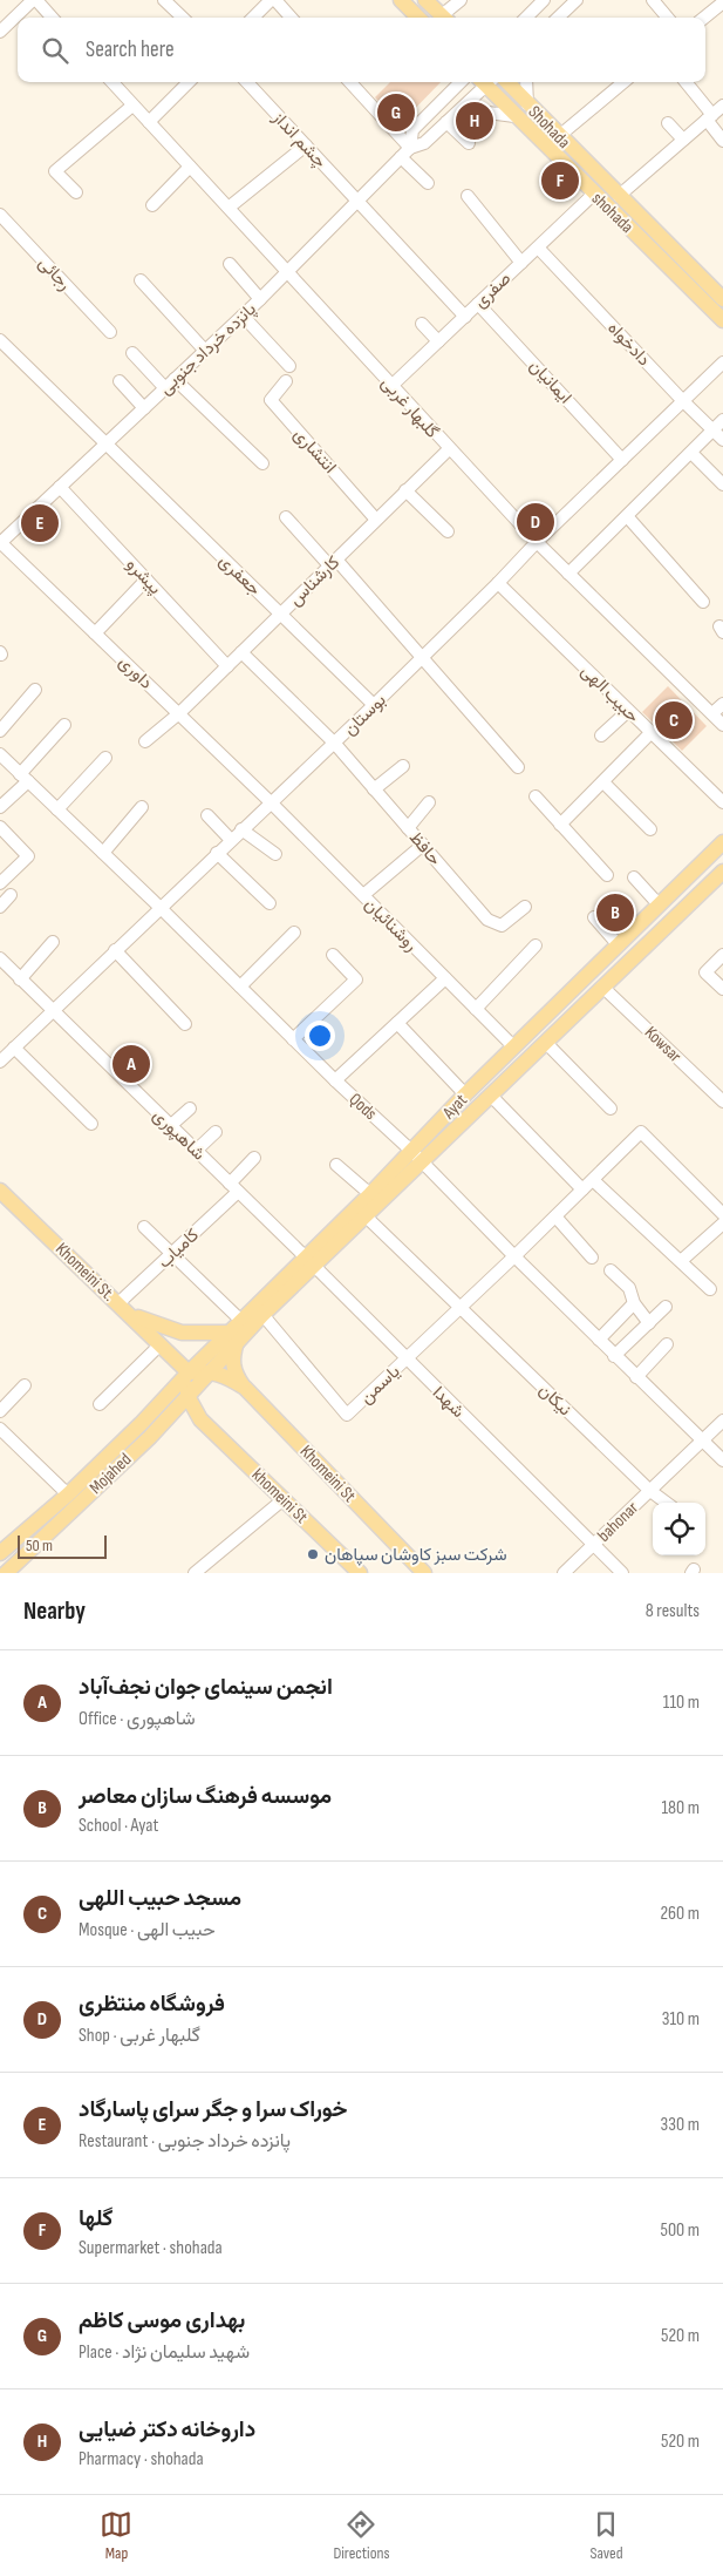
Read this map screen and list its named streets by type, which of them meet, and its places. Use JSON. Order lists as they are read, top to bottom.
{
  "streets": {
    "main road": [
      "Shohada",
      "shohada",
      "Ayat",
      "Khomeini St.",
      "Mojahed",
      "Khomeini St",
      "khomeini St"
    ],
    "street": [
      "چشم انداز",
      "رجائی",
      "صفری",
      "دادخواه",
      "پانزده خرداد جنوبی",
      "ایمانیان",
      "گلبهار غربی",
      "انتشاری",
      "جعفری",
      "پیشرو",
      "کارشناس",
      "داوری",
      "حبیب الهی",
      "بوستان",
      "حافظ",
      "روشنائیان",
      "Kowsar",
      "Qods",
      "شاهپوری",
      "کامیاب",
      "یاسمن",
      "نیکان",
      "شهدا",
      "bahonar"
    ]
  },
  "crossings": [
    ["چشم انداز", "صفری"],
    ["چشم انداز", "پانزده خرداد جنوبی"],
    ["shohada", "صفری"],
    ["صفری", "دادخواه"],
    ["صفری", "ایمانیان"],
    ["صفری", "گلبهار غربی"],
    ["دادخواه", "بوستان"],
    ["پانزده خرداد جنوبی", "گلبهار غربی"],
    ["پانزده خرداد جنوبی", "جعفری"],
    ["پانزده خرداد جنوبی", "پیشرو"],
    ["پانزده خرداد جنوبی", "داوری"],
    ["ایمانیان", "بوستان"],
    ["گلبهار غربی", "کارشناس"],
    ["گلبهار غربی", "بوستان"],
    ["انتشاری", "کارشناس"],
    ["جعفری", "کارشناس"],
    ["جعفری", "بوستان"],
    ["پیشرو", "کارشناس"],
    ["کارشناس", "داوری"],
    ["کارشناس", "حافظ"],
    ["داوری", "بوستان"],
    ["داوری", "روشنائیان"],
    ["حبیب الهی", "بوستان"],
    ["بوستان", "حافظ"],
    ["بوستان", "روشنائیان"],
    ["بوستان", "Qods"],
    ["بوستان", "شاهپوری"],
    ["روشنائیان", "Ayat"],
    ["Kowsar", "Ayat"],
    ["Qods", "Ayat"],
    ["Qods", "یاسمن"],
    ["Qods", "bahonar"],
    ["Ayat", "شاهپوری"],
    ["Ayat", "Khomeini St."],
    ["Ayat", "یاسمن"],
    ["Ayat", "نیکان"],
    ["Ayat", "شهدا"],
    ["Ayat", "Mojahed"],
    ["Ayat", "Khomeini St"],
    ["شاهپوری", "کامیاب"],
    ["شاهپوری", "شهدا"],
    ["کامیاب", "Khomeini St."],
    ["یاسمن", "نیکان"],
    ["یاسمن", "شهدا"],
    ["نیکان", "bahonar"],
    ["شهدا", "bahonar"],
    ["Mojahed", "Khomeini St"],
    ["Mojahed", "khomeini St"]
  ],
  "places": ["شرکت سبز کاوشان سپاهان"],
  "scale_bar": "50 m",
  "page": {
    "search": "Search here",
    "pins": [
      "G",
      "H",
      "F",
      "D",
      "E",
      "C",
      "B",
      "A"
    ],
    "scale": "50 m",
    "heading": ["Nearby", "8 results"],
    "list": [
      {
        "mark": "A",
        "name": "انجمن سینمای جوان نجف‌آباد",
        "note": "Office · شاهپوری",
        "value": "110 m"
      },
      {
        "mark": "B",
        "name": "موسسه فرهنگ سازان معاصر",
        "note": "School · Ayat",
        "value": "180 m"
      },
      {
        "mark": "C",
        "name": "مسجد حبیب اللهی",
        "note": "Mosque · حبیب الهی",
        "value": "260 m"
      },
      {
        "mark": "D",
        "name": "فروشگاه منتظری",
        "note": "Shop · گلبهار غربی",
        "value": "310 m"
      },
      {
        "mark": "E",
        "name": "خوراک سرا و جگر سرای پاسارگاد",
        "note": "Restaurant · پانزده خرداد جنوبی",
        "value": "330 m"
      },
      {
        "mark": "F",
        "name": "گلها",
        "note": "Supermarket · shohada",
        "value": "500 m"
      },
      {
        "mark": "G",
        "name": "بهداری موسی کاظم",
        "note": "Place · شهید سلیمان نژاد",
        "value": "520 m"
      },
      {
        "mark": "H",
        "name": "داروخانه دکتر ضیایی",
        "note": "Pharmacy · shohada",
        "value": "520 m"
      }
    ],
    "nav": ["Map", "Directions", "Saved"]
  }
}
